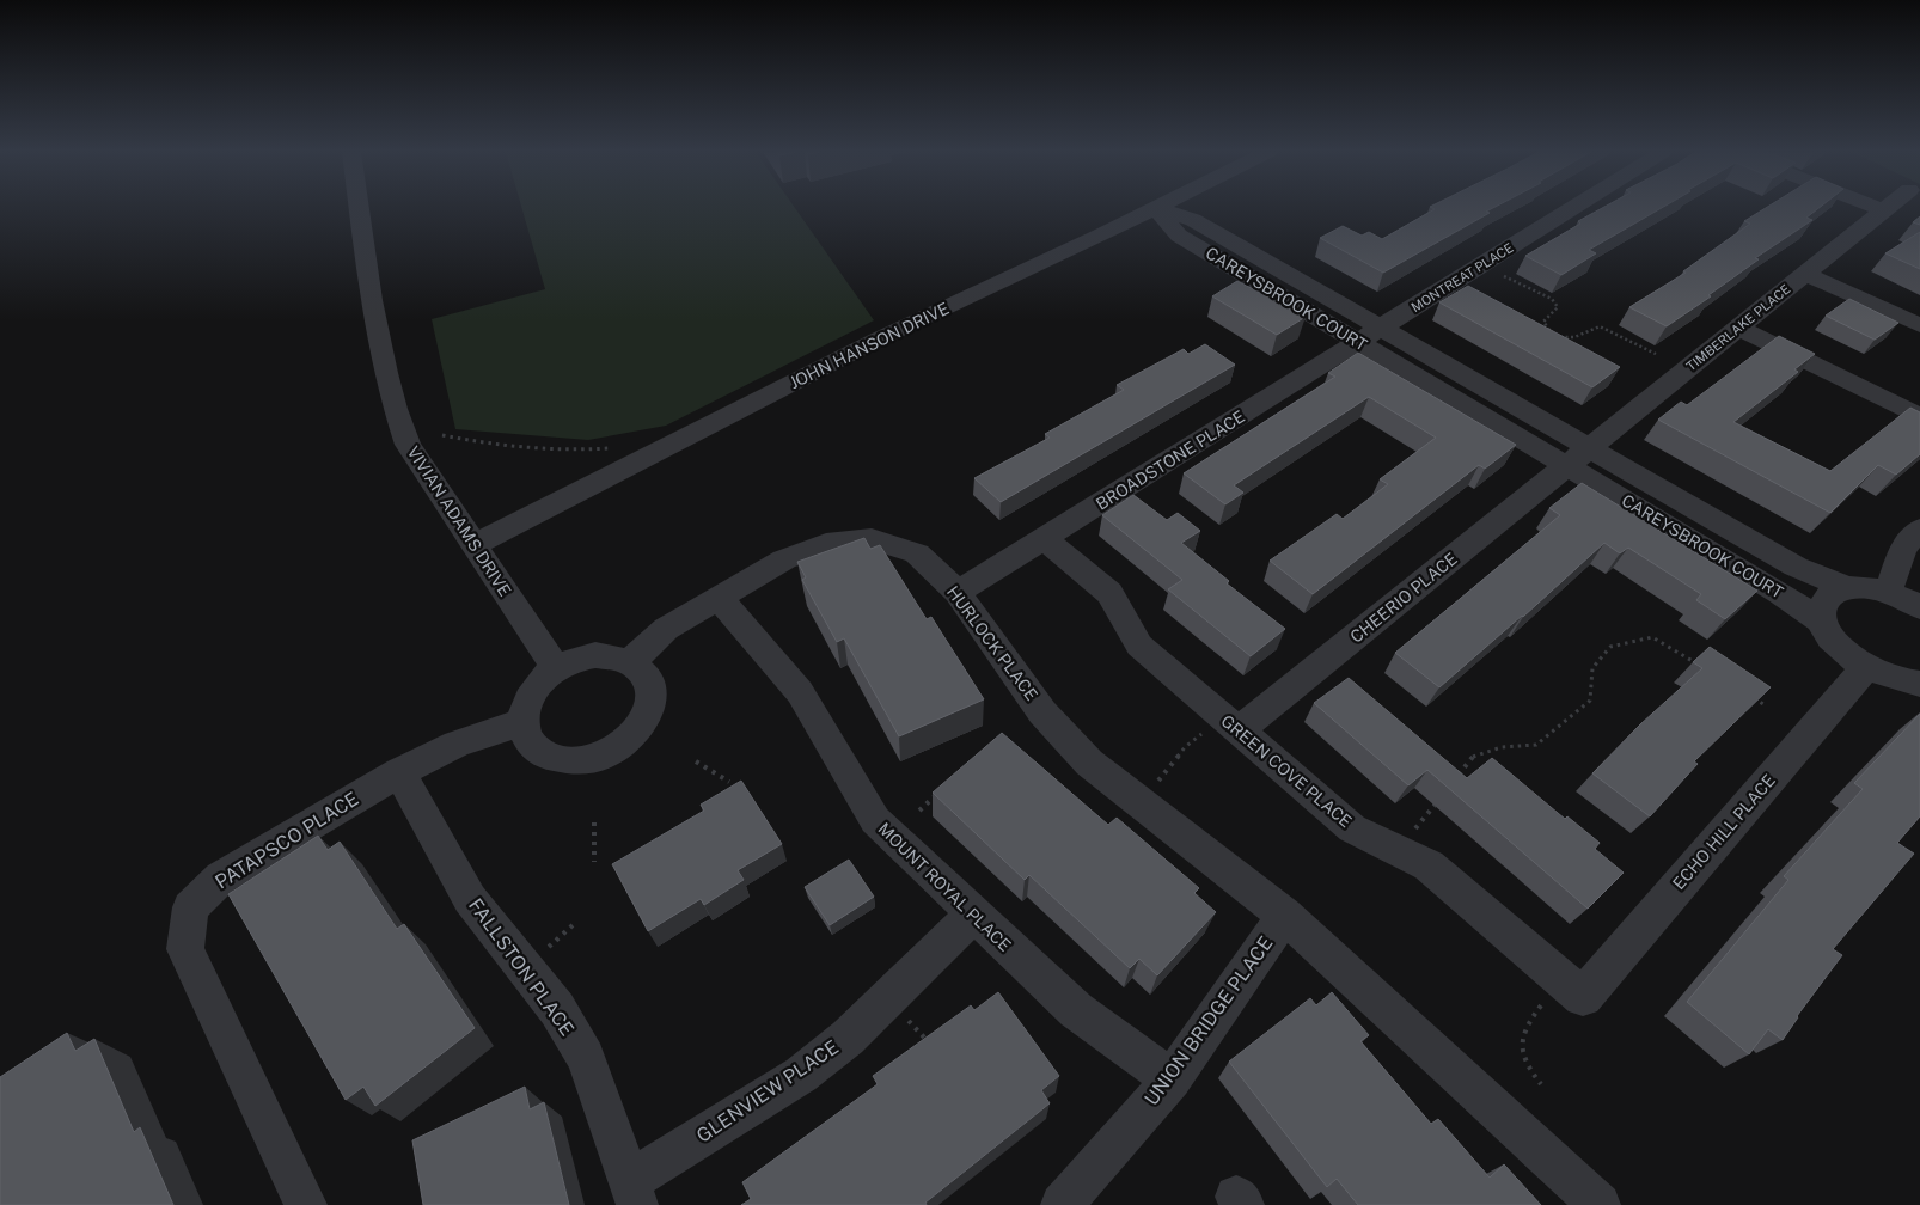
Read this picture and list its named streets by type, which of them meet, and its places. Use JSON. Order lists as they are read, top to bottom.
{
  "streets": {
    "street": [
      "MONTREAT PLACE",
      "CAREYSBROOK COURT",
      "TIMBERLAKE PLACE",
      "JOHN HANSON DRIVE",
      "BROADSTONE PLACE",
      "VIVIAN ADAMS DRIVE",
      "CHEERIO PLACE",
      "HURLOCK PLACE",
      "GREEN COVE PLACE",
      "ECHO HILL PLACE",
      "PATAPSCO PLACE",
      "MOUNT ROYAL PLACE",
      "FALLSTON PLACE",
      "UNION BRIDGE PLACE",
      "GLENVIEW PLACE"
    ]
  },
  "crossings": [
    ["MONTREAT PLACE", "CAREYSBROOK COURT"],
    ["MONTREAT PLACE", "BROADSTONE PLACE"],
    ["CAREYSBROOK COURT", "TIMBERLAKE PLACE"],
    ["CAREYSBROOK COURT", "BROADSTONE PLACE"],
    ["CAREYSBROOK COURT", "CHEERIO PLACE"],
    ["TIMBERLAKE PLACE", "CHEERIO PLACE"],
    ["JOHN HANSON DRIVE", "VIVIAN ADAMS DRIVE"],
    ["BROADSTONE PLACE", "HURLOCK PLACE"],
    ["BROADSTONE PLACE", "GREEN COVE PLACE"],
    ["VIVIAN ADAMS DRIVE", "HURLOCK PLACE"],
    ["VIVIAN ADAMS DRIVE", "PATAPSCO PLACE"],
    ["CHEERIO PLACE", "GREEN COVE PLACE"],
    ["HURLOCK PLACE", "PATAPSCO PLACE"],
    ["HURLOCK PLACE", "MOUNT ROYAL PLACE"],
    ["HURLOCK PLACE", "UNION BRIDGE PLACE"],
    ["GREEN COVE PLACE", "ECHO HILL PLACE"],
    ["PATAPSCO PLACE", "FALLSTON PLACE"],
    ["MOUNT ROYAL PLACE", "UNION BRIDGE PLACE"],
    ["MOUNT ROYAL PLACE", "GLENVIEW PLACE"],
    ["FALLSTON PLACE", "GLENVIEW PLACE"]
  ]
}
